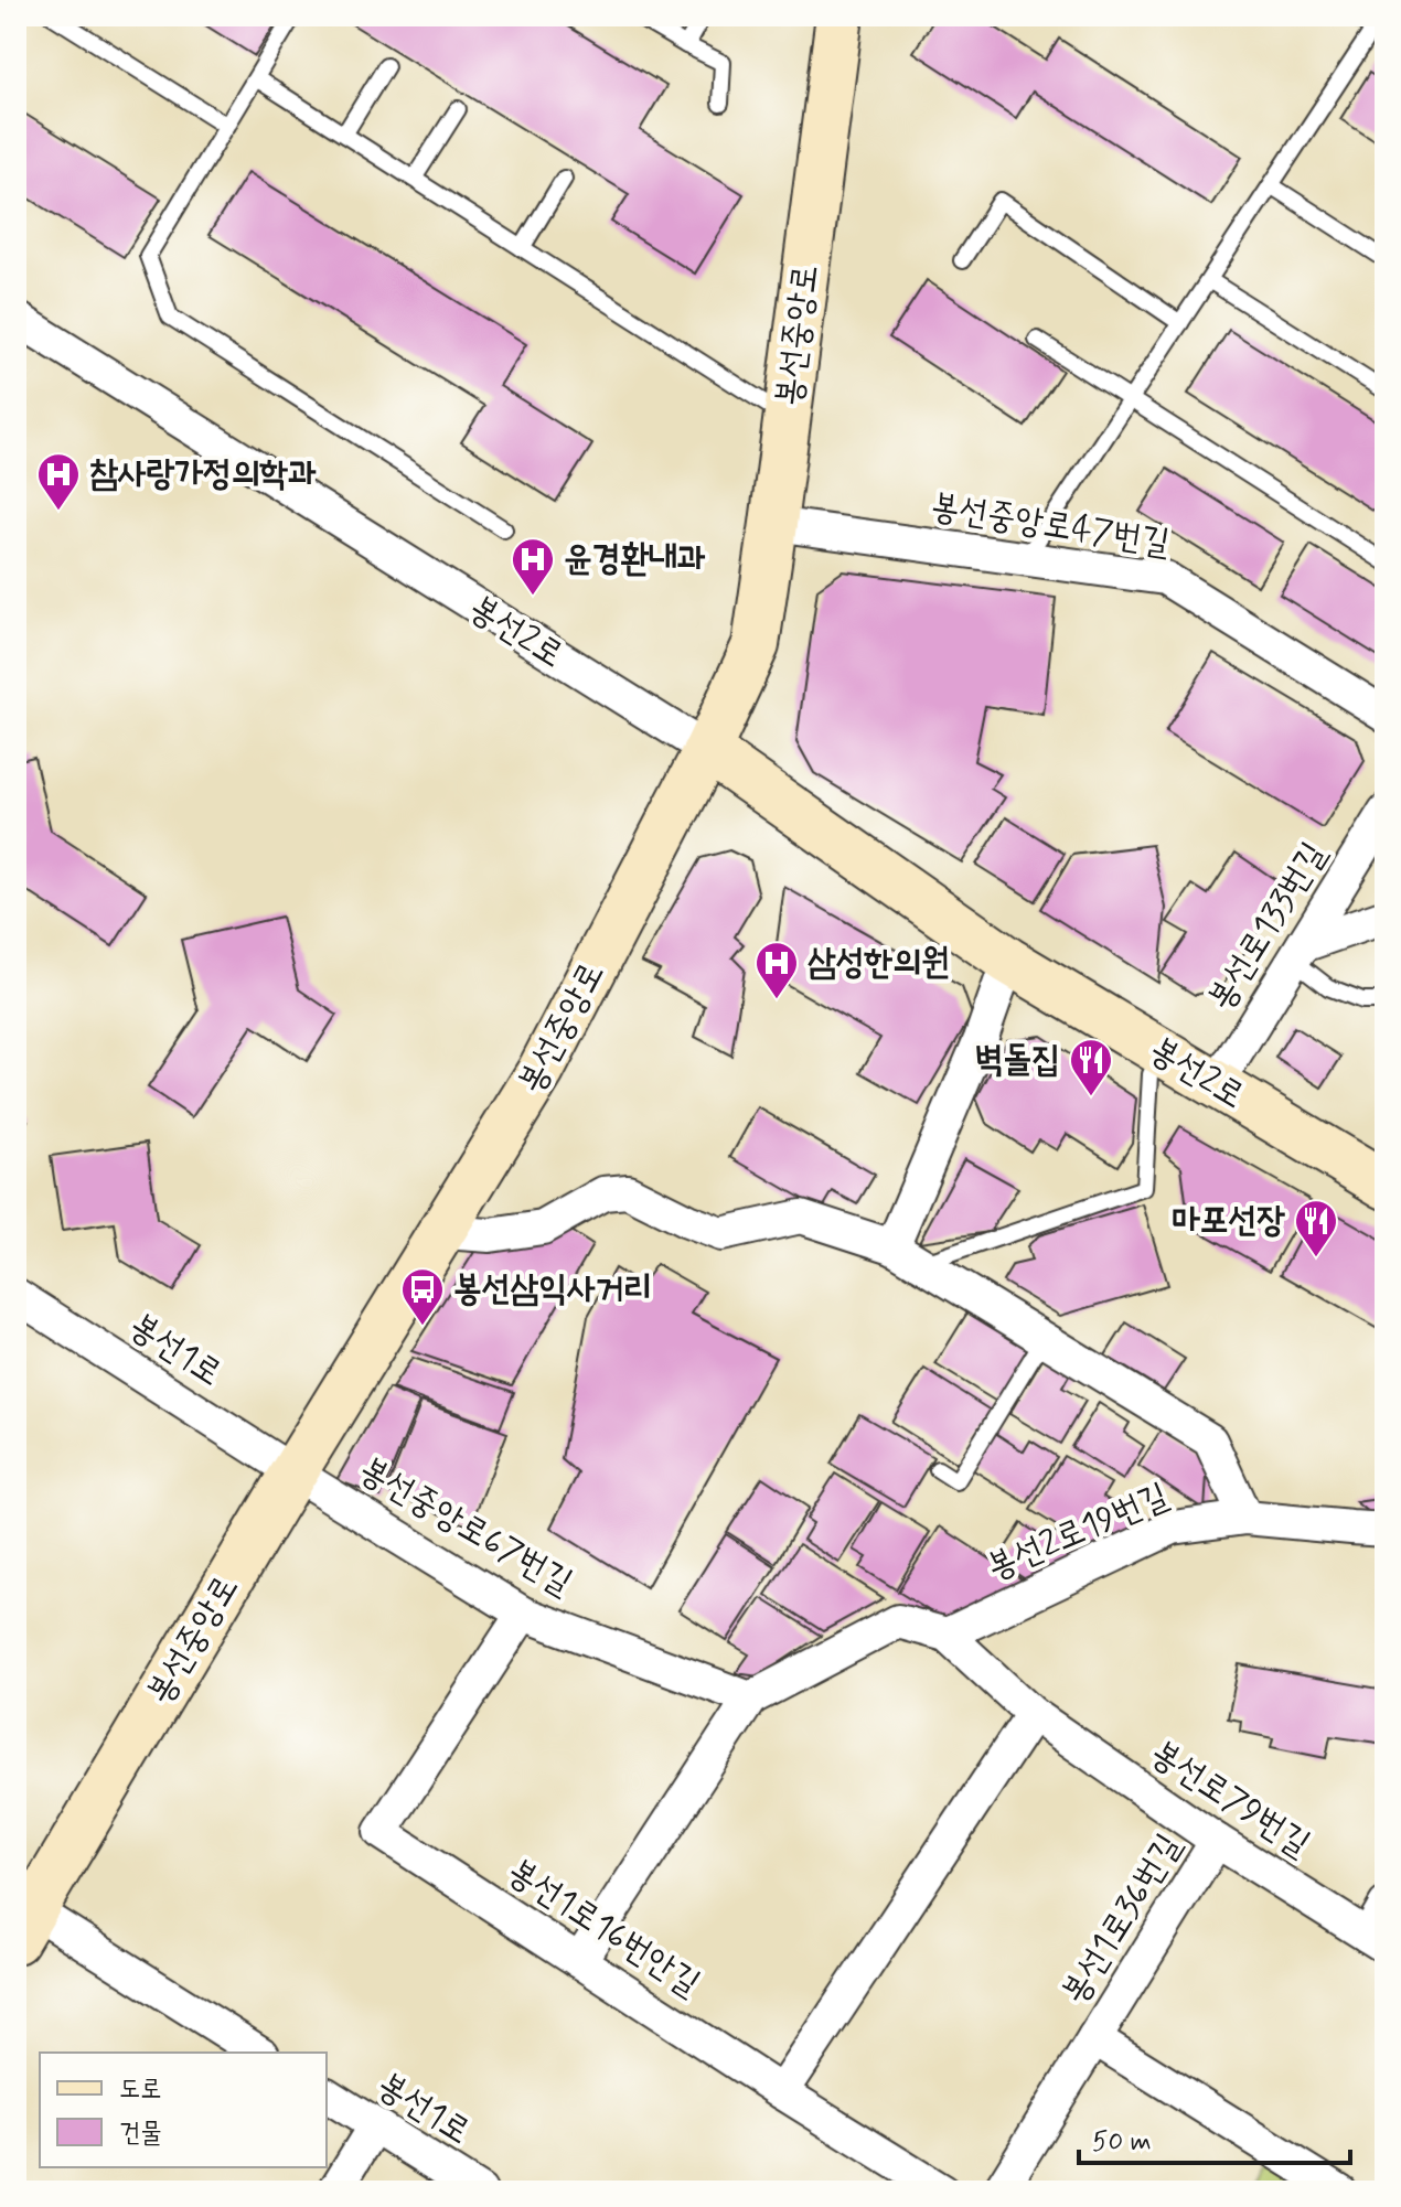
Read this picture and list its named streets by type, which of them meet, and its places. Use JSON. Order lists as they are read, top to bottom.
{
  "streets": {
    "street": [
      "봉선중앙로",
      "봉선중앙로47번길",
      "봉선2로",
      "봉선로133번길",
      "봉선1로",
      "봉선중앙로67번길",
      "봉선2로19번길",
      "봉선로79번길",
      "봉선1로36번길",
      "봉선1로16번안길"
    ]
  },
  "crossings": [
    ["봉선중앙로", "봉선중앙로47번길"],
    ["봉선중앙로", "봉선2로"],
    ["봉선중앙로", "봉선1로"],
    ["봉선중앙로", "봉선중앙로67번길"],
    ["봉선2로", "봉선로133번길"],
    ["봉선1로", "봉선중앙로67번길"],
    ["봉선중앙로67번길", "봉선1로16번안길"],
    ["봉선2로19번길", "봉선로79번길"],
    ["봉선로79번길", "봉선1로36번길"]
  ],
  "places": {
    "hospital": ["참사랑가정의학과", "윤경환내과", "삼성한의원"],
    "restaurant": ["벽돌집", "마포선장"],
    "bus stop": ["봉선삼익사거리"]
  },
  "legend": ["도로", "건물"],
  "scale_bar": "50 m"
}
